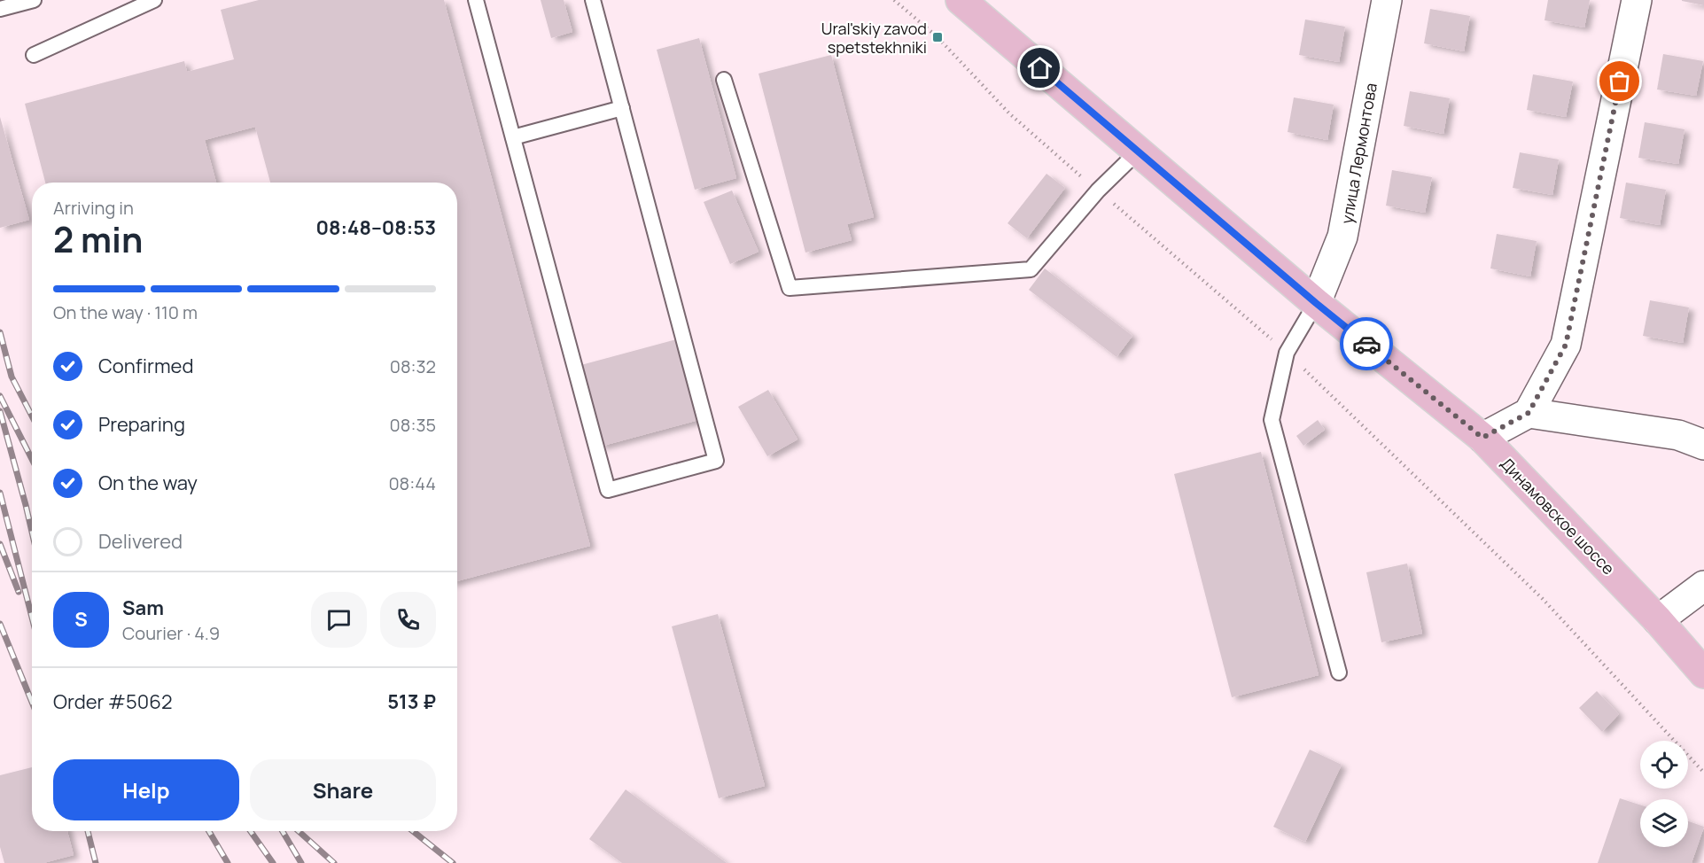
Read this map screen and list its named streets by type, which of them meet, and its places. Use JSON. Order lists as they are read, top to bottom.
{
  "streets": {
    "main road": ["Динамовское шоссе"],
    "street": ["улица Лермонтова"]
  },
  "crossings": [
    ["улица Лермонтова", "Динамовское шоссе"]
  ],
  "places": {
    "transit": ["Ural'skiy zavod spetstekhniki"]
  },
  "page": {
    "heading": ["2 min", "Arriving in", "08:48–08:53"],
    "panel": [
      "Sam",
      "Courier · 4.9",
      "Order #5062",
      "513 ₽"
    ],
    "bar": "On the way · 110 m",
    "list": [
      ["Confirmed", "08:32"],
      ["Preparing", "08:35"],
      ["On the way", "08:44"],
      "Delivered"
    ],
    "round": "S",
    "buttons": ["Help", "Share"]
  }
}
